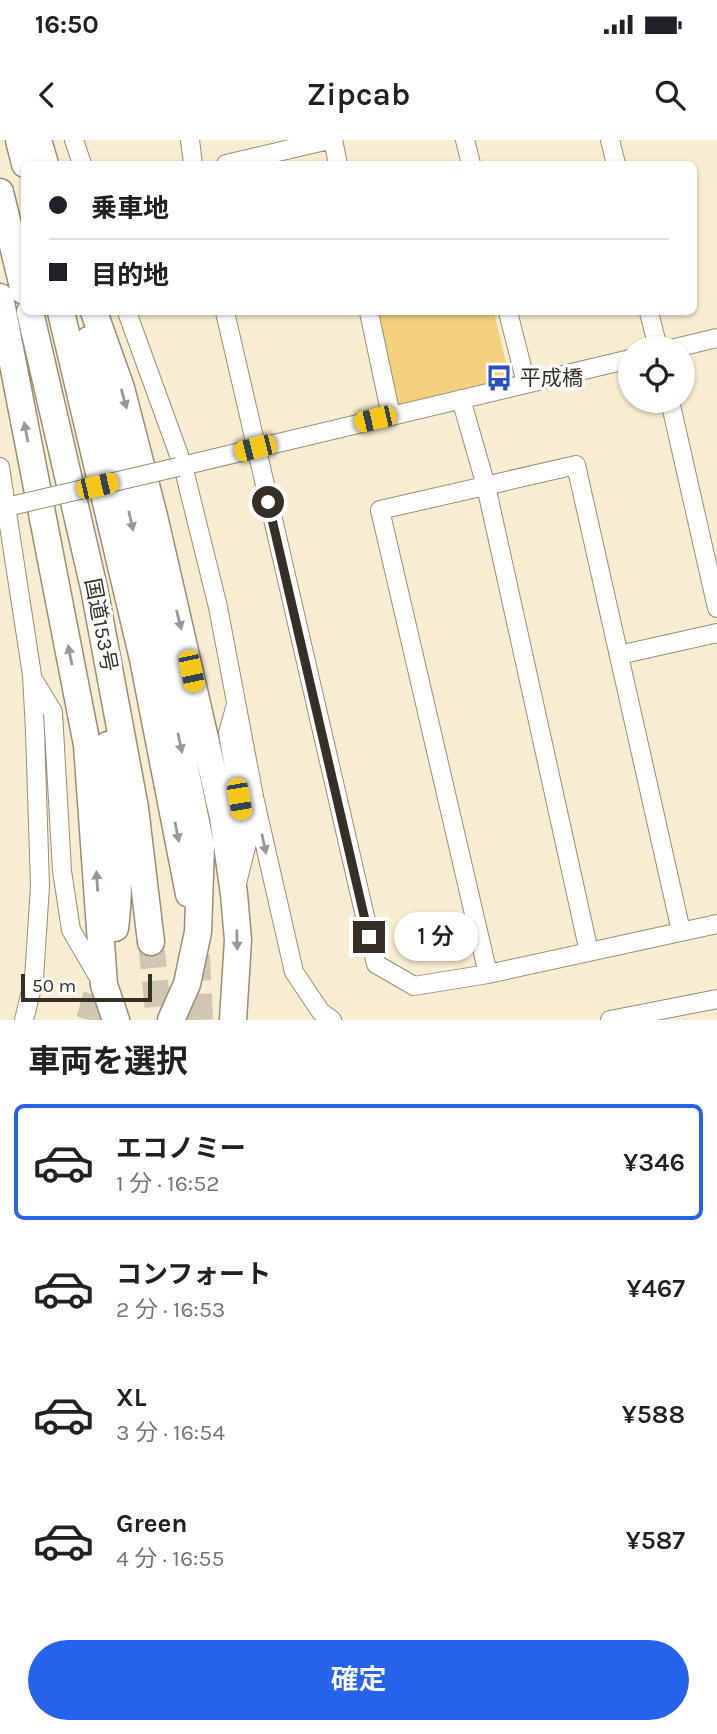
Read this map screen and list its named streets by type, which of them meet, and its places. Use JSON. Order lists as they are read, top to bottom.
{
  "streets": {
    "highway": ["国道153号"]
  },
  "places": {
    "bus stop": ["平成橋"]
  },
  "scale_bar": "50 m",
  "page": {
    "status": "16:50",
    "header": "Zipcab",
    "banner": ["乗車地", "目的地"],
    "bubble": "1 分",
    "scale": "50 m",
    "heading": "車両を選択",
    "list": [
      {
        "name": "エコノミー",
        "note": "1 分 · 16:52",
        "value": "¥346"
      },
      {
        "name": "コンフォート",
        "note": "2 分 · 16:53",
        "value": "¥467"
      },
      {
        "name": "XL",
        "note": "3 分 · 16:54",
        "value": "¥588"
      },
      {
        "name": "Green",
        "note": "4 分 · 16:55",
        "value": "¥587"
      }
    ],
    "buttons": "確定"
  }
}
